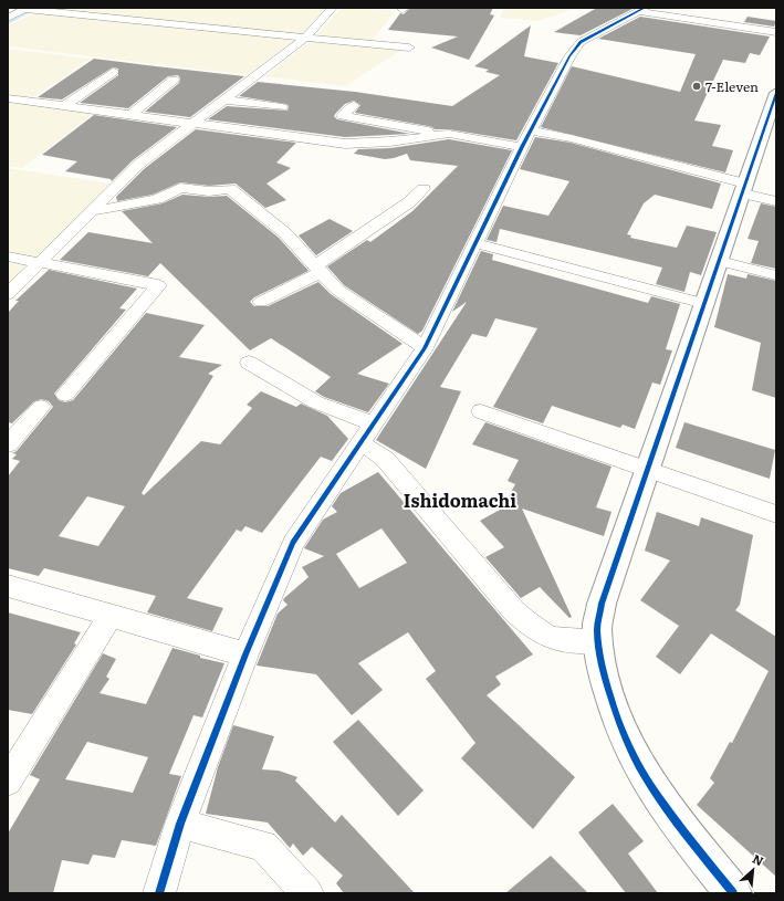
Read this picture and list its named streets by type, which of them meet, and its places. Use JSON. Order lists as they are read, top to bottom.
{
  "districts": ["Ishidomachi"],
  "places": ["7-Eleven"],
  "north": "top right"
}
